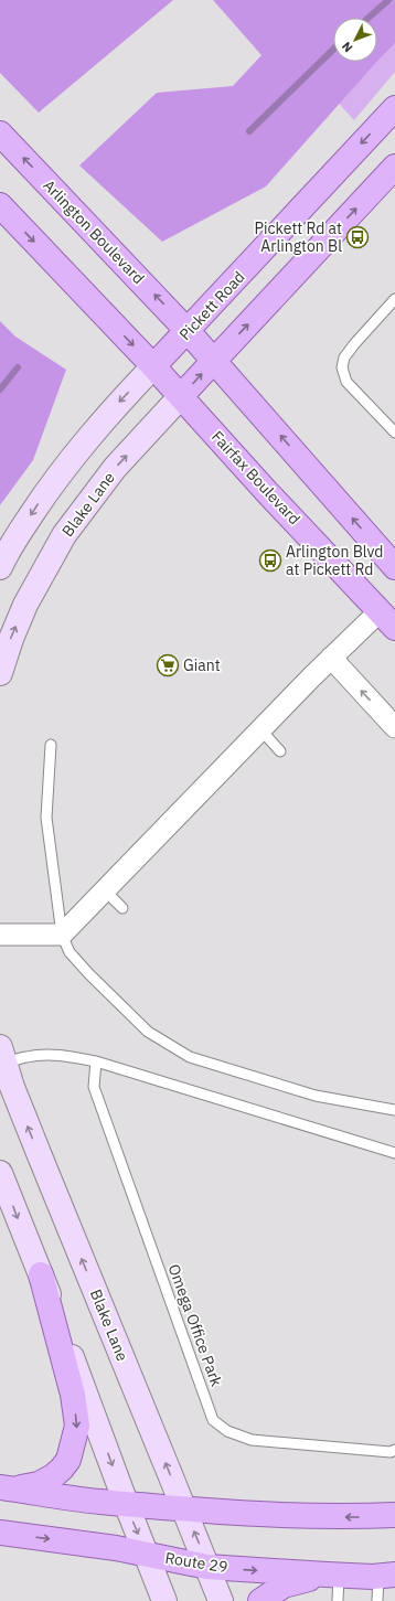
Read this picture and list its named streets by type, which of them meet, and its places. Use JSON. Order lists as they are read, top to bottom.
{
  "streets": {
    "main road": [
      "Arlington Boulevard",
      "Pickett Road",
      "Fairfax Boulevard",
      "Blake Lane",
      "Route 29"
    ],
    "lane": ["Omega Office Park"]
  },
  "crossings": [
    ["Arlington Boulevard", "Pickett Road"],
    ["Pickett Road", "Fairfax Boulevard"],
    ["Fairfax Boulevard", "Blake Lane"],
    ["Blake Lane", "Route 29"]
  ],
  "places": {
    "bus stop": ["Pickett Rd at Arlington Bl", "Arlington Blvd at Pickett Rd"],
    "supermarket": ["Giant"]
  },
  "north": "bottom left"
}
